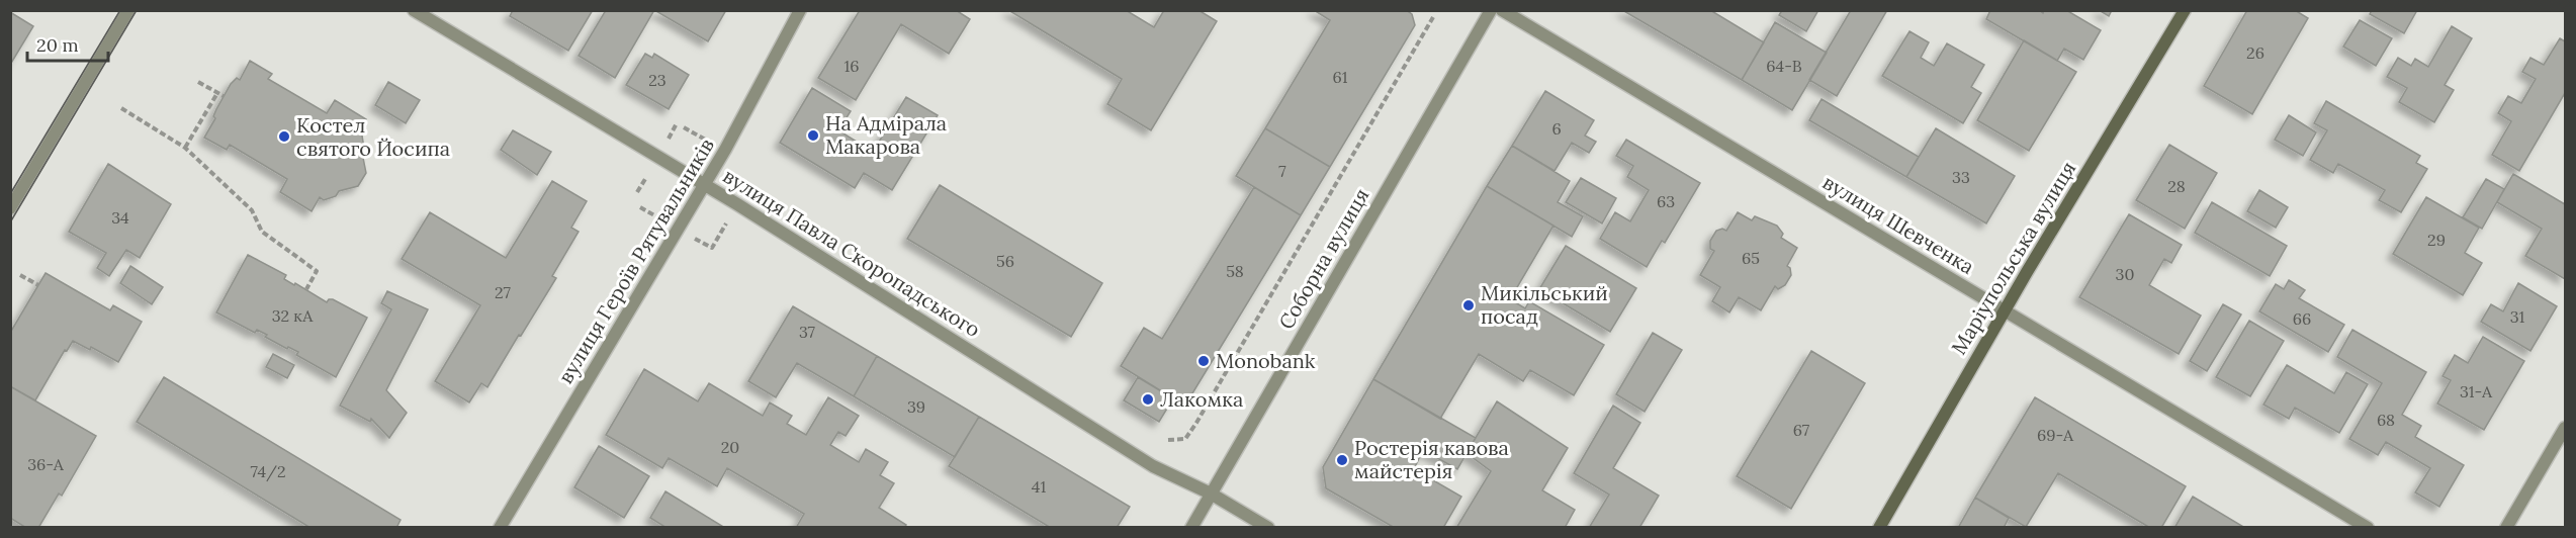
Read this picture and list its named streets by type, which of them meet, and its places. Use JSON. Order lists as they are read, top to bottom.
{
  "streets": {
    "street": [
      "вулиця Шевченка",
      "вулиця Павла Скоропадського",
      "Маріупольська вулиця",
      "Соборна вулиця",
      "вулиця Героїв Рятувальників"
    ]
  },
  "crossings": [
    ["вулиця Шевченка", "Маріупольська вулиця"],
    ["вулиця Павла Скоропадського", "Соборна вулиця"],
    ["вулиця Павла Скоропадського", "вулиця Героїв Рятувальників"]
  ],
  "places": [
    "На Адмірала Макарова",
    "Костел святого Йосипа",
    "Микільський посад",
    "Monobank",
    "Лакомка",
    "Ростерія кавова майстерія"
  ],
  "house_numbers": [
    "26",
    "16",
    "64-В",
    "61",
    "23",
    "6",
    "7",
    "33",
    "28",
    "63",
    "34",
    "29",
    "65",
    "56",
    "58",
    "30",
    "27",
    "32 кА",
    "31",
    "66",
    "37",
    "31-А",
    "39",
    "68",
    "67",
    "69-А",
    "20",
    "36-А",
    "74/2",
    "41"
  ],
  "scale_bar": "20 m"
}
